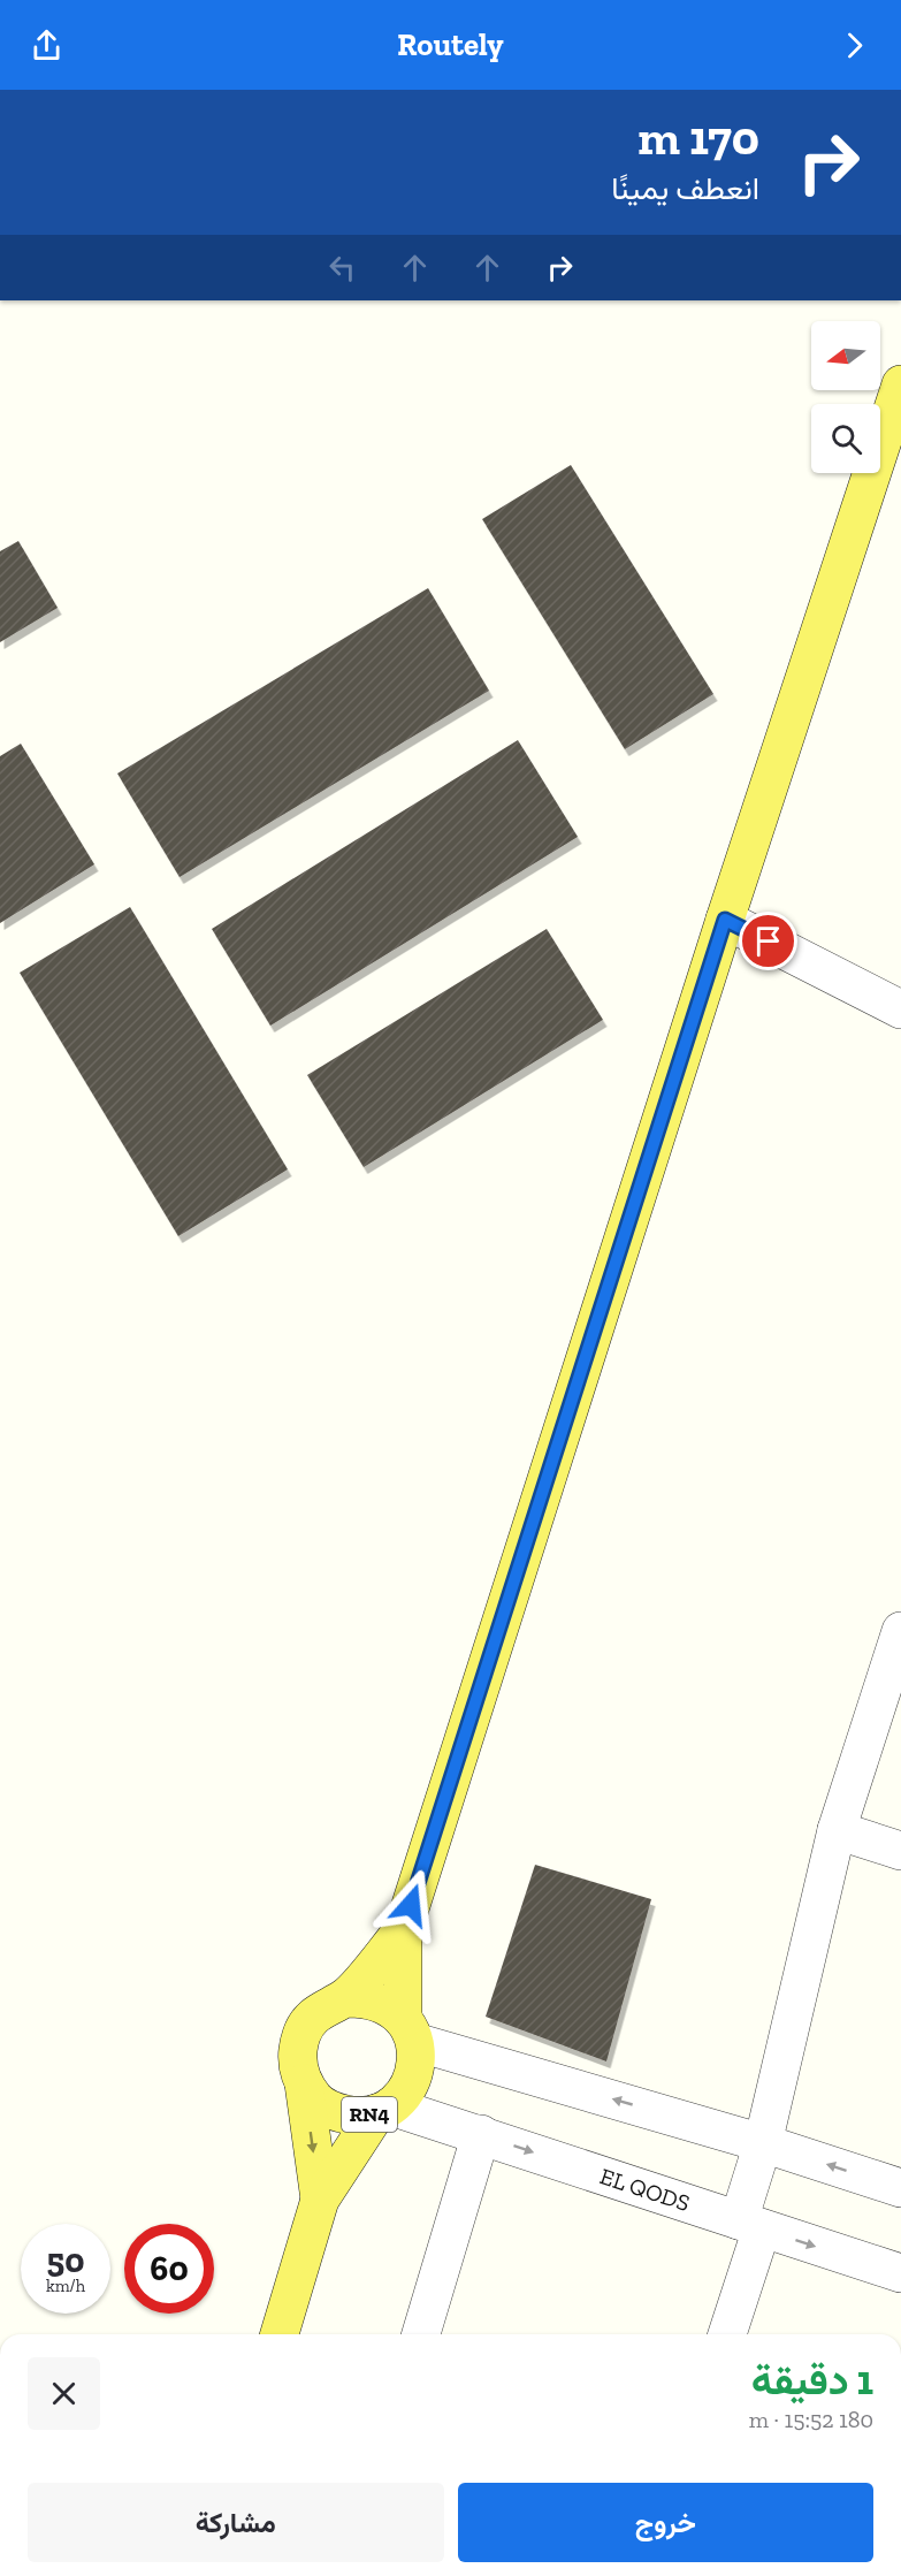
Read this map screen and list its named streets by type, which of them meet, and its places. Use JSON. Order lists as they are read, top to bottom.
{
  "streets": {
    "main road": ["RN4"],
    "street": ["EL QODS"]
  },
  "crossings": [
    ["RN4", "EL QODS"]
  ],
  "north": "left",
  "page": {
    "header": "Routely",
    "turn": ["170 m", "انعطف يمينًا"],
    "speed": "50 km/h",
    "limit": "60",
    "heading": ["1 دقيقة", "180 m · 15:52"],
    "buttons": ["خروج", "مشاركة"]
  }
}
